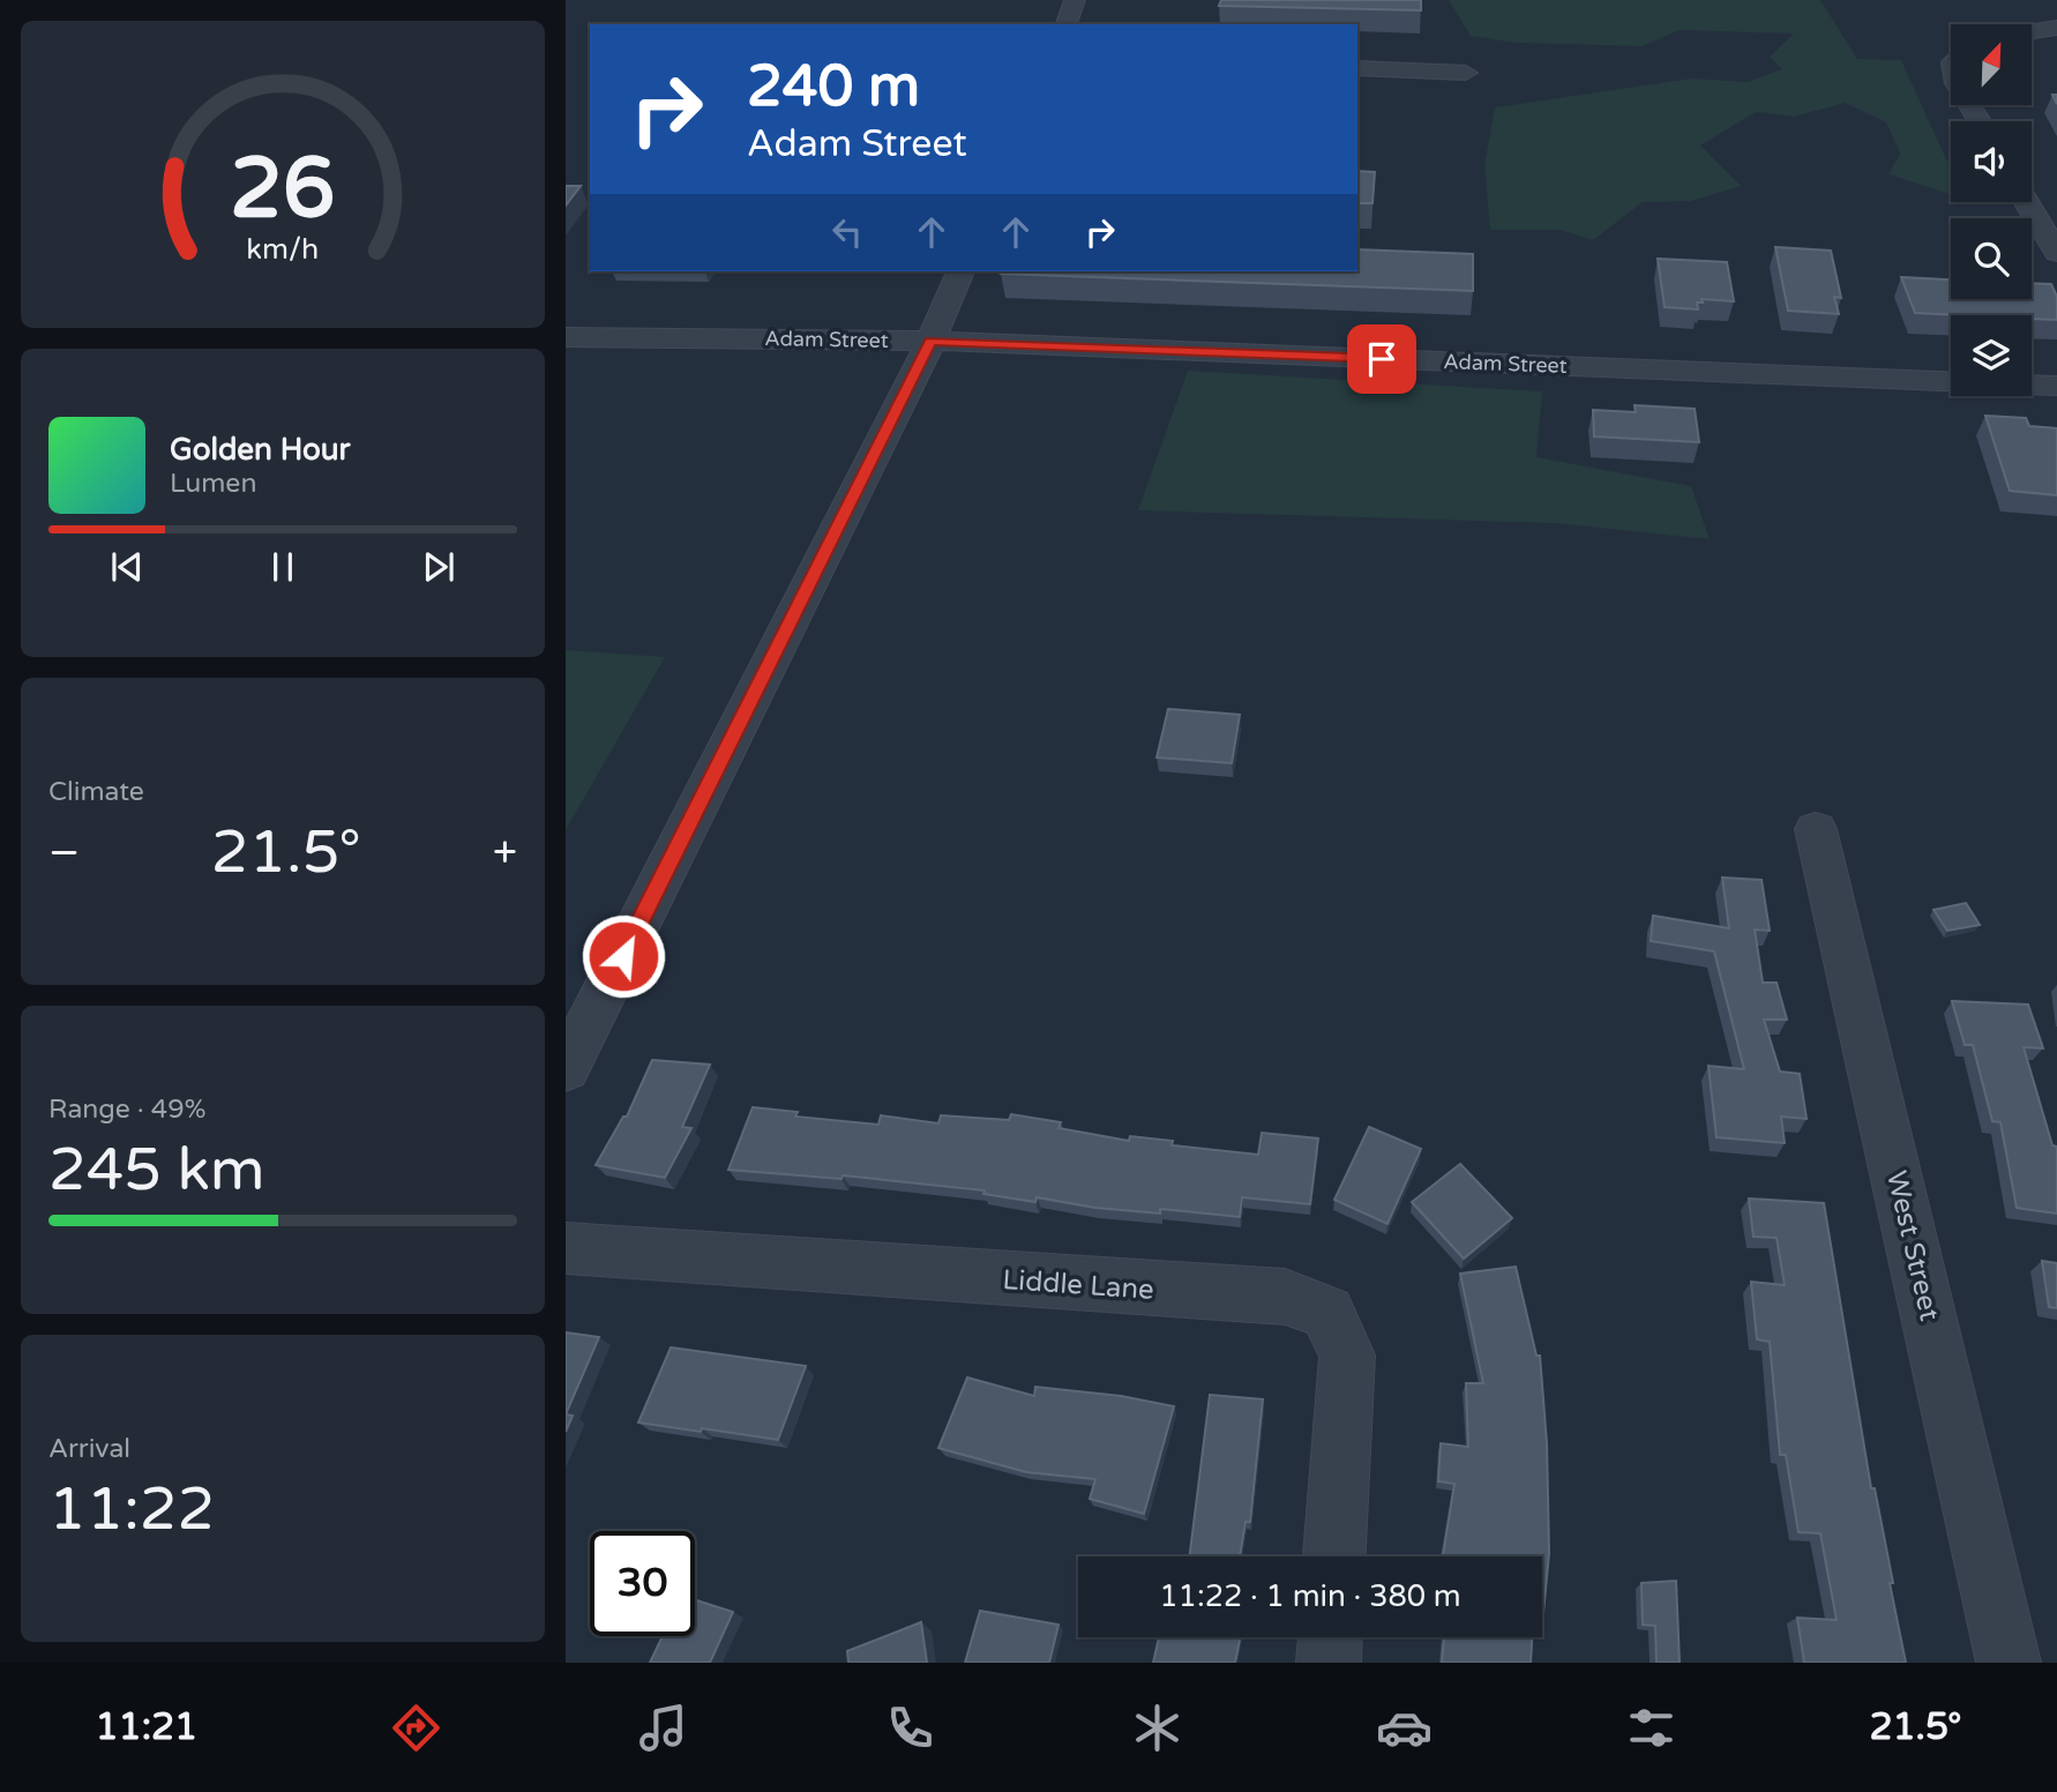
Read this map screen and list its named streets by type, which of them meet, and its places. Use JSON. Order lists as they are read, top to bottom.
{
  "streets": {
    "street": ["Adam Street", "West Street", "Liddle Lane"]
  },
  "north": "top right",
  "page": {
    "turn": ["240 m", "Adam Street"],
    "song": ["Golden Hour", "Lumen"],
    "tile": [
      "Climate",
      ["Range · 49%", "245 km"],
      ["Arrival", "11:22"]
    ],
    "heat": ["−", "21.5°", "+"],
    "limit": "30",
    "trip": "11:22 · 1 min · 380 m",
    "tabs": ["11:21", "21.5°"],
    "gauge": ["26", "km/h"]
  }
}
